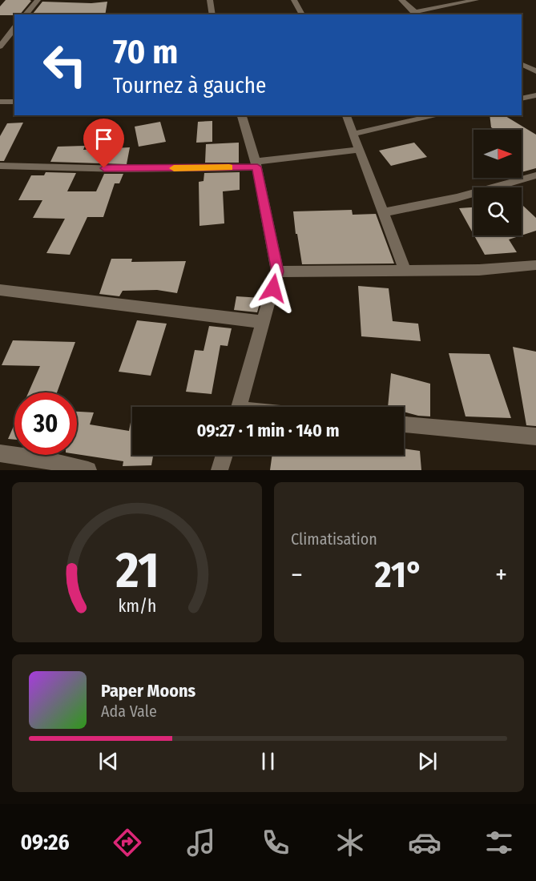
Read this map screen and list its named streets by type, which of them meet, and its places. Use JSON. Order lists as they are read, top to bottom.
{
  "north": "right",
  "page": {
    "turn": ["70 m", "Tournez à gauche"],
    "limit": "30",
    "trip": "09:27 · 1 min · 140 m",
    "tile": "Climatisation",
    "heat": ["−", "21°", "+"],
    "song": ["Paper Moons", "Ada Vale"],
    "tabs": "09:26",
    "gauge": ["21", "km/h"]
  }
}
